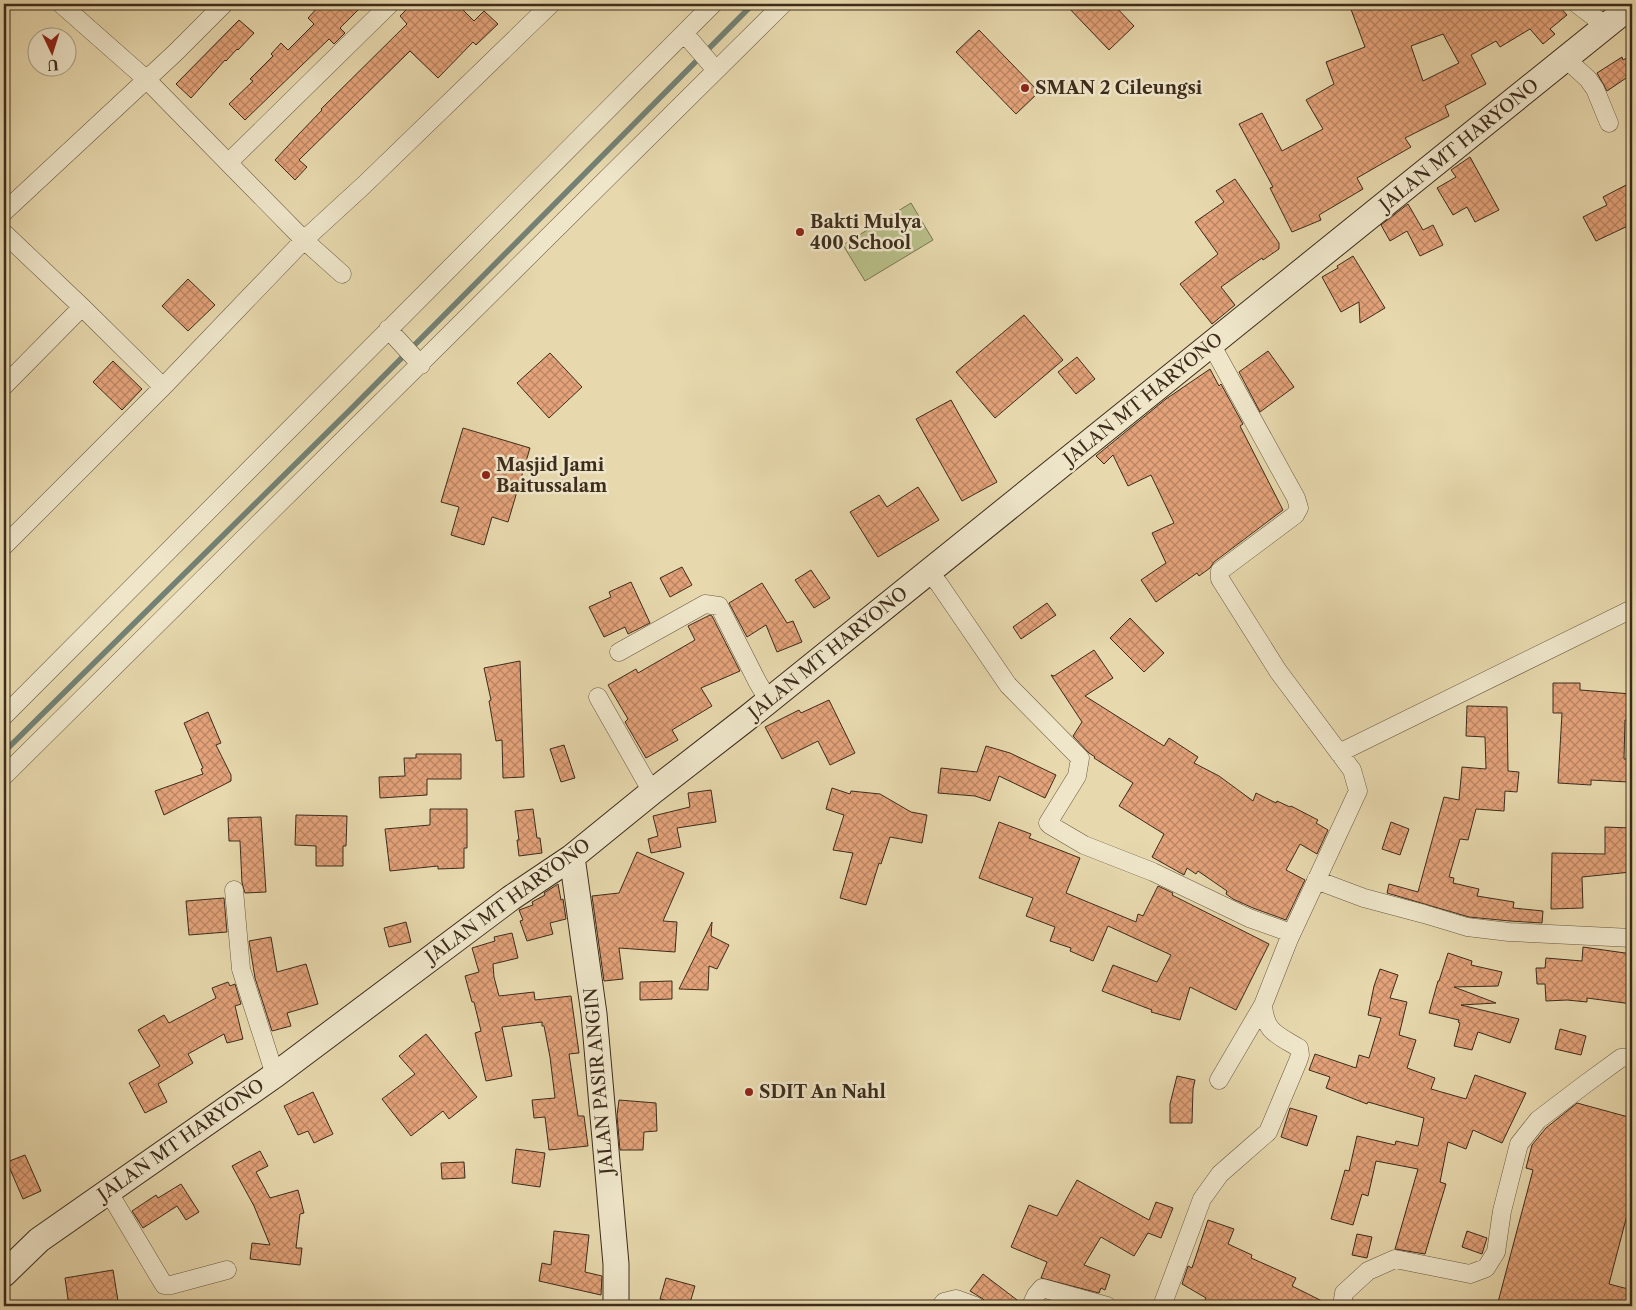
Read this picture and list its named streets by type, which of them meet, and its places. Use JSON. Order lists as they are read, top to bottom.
{
  "streets": {
    "main road": ["JALAN MT HARYONO", "JALAN PASIR ANGIN"]
  },
  "crossings": [
    ["JALAN MT HARYONO", "JALAN PASIR ANGIN"]
  ],
  "places": [
    "SMAN 2 Cileungsi",
    "Bakti Mulya 400 School",
    "Masjid Jami Baitussalam",
    "SDIT An Nahl"
  ],
  "north": "bottom"
}
